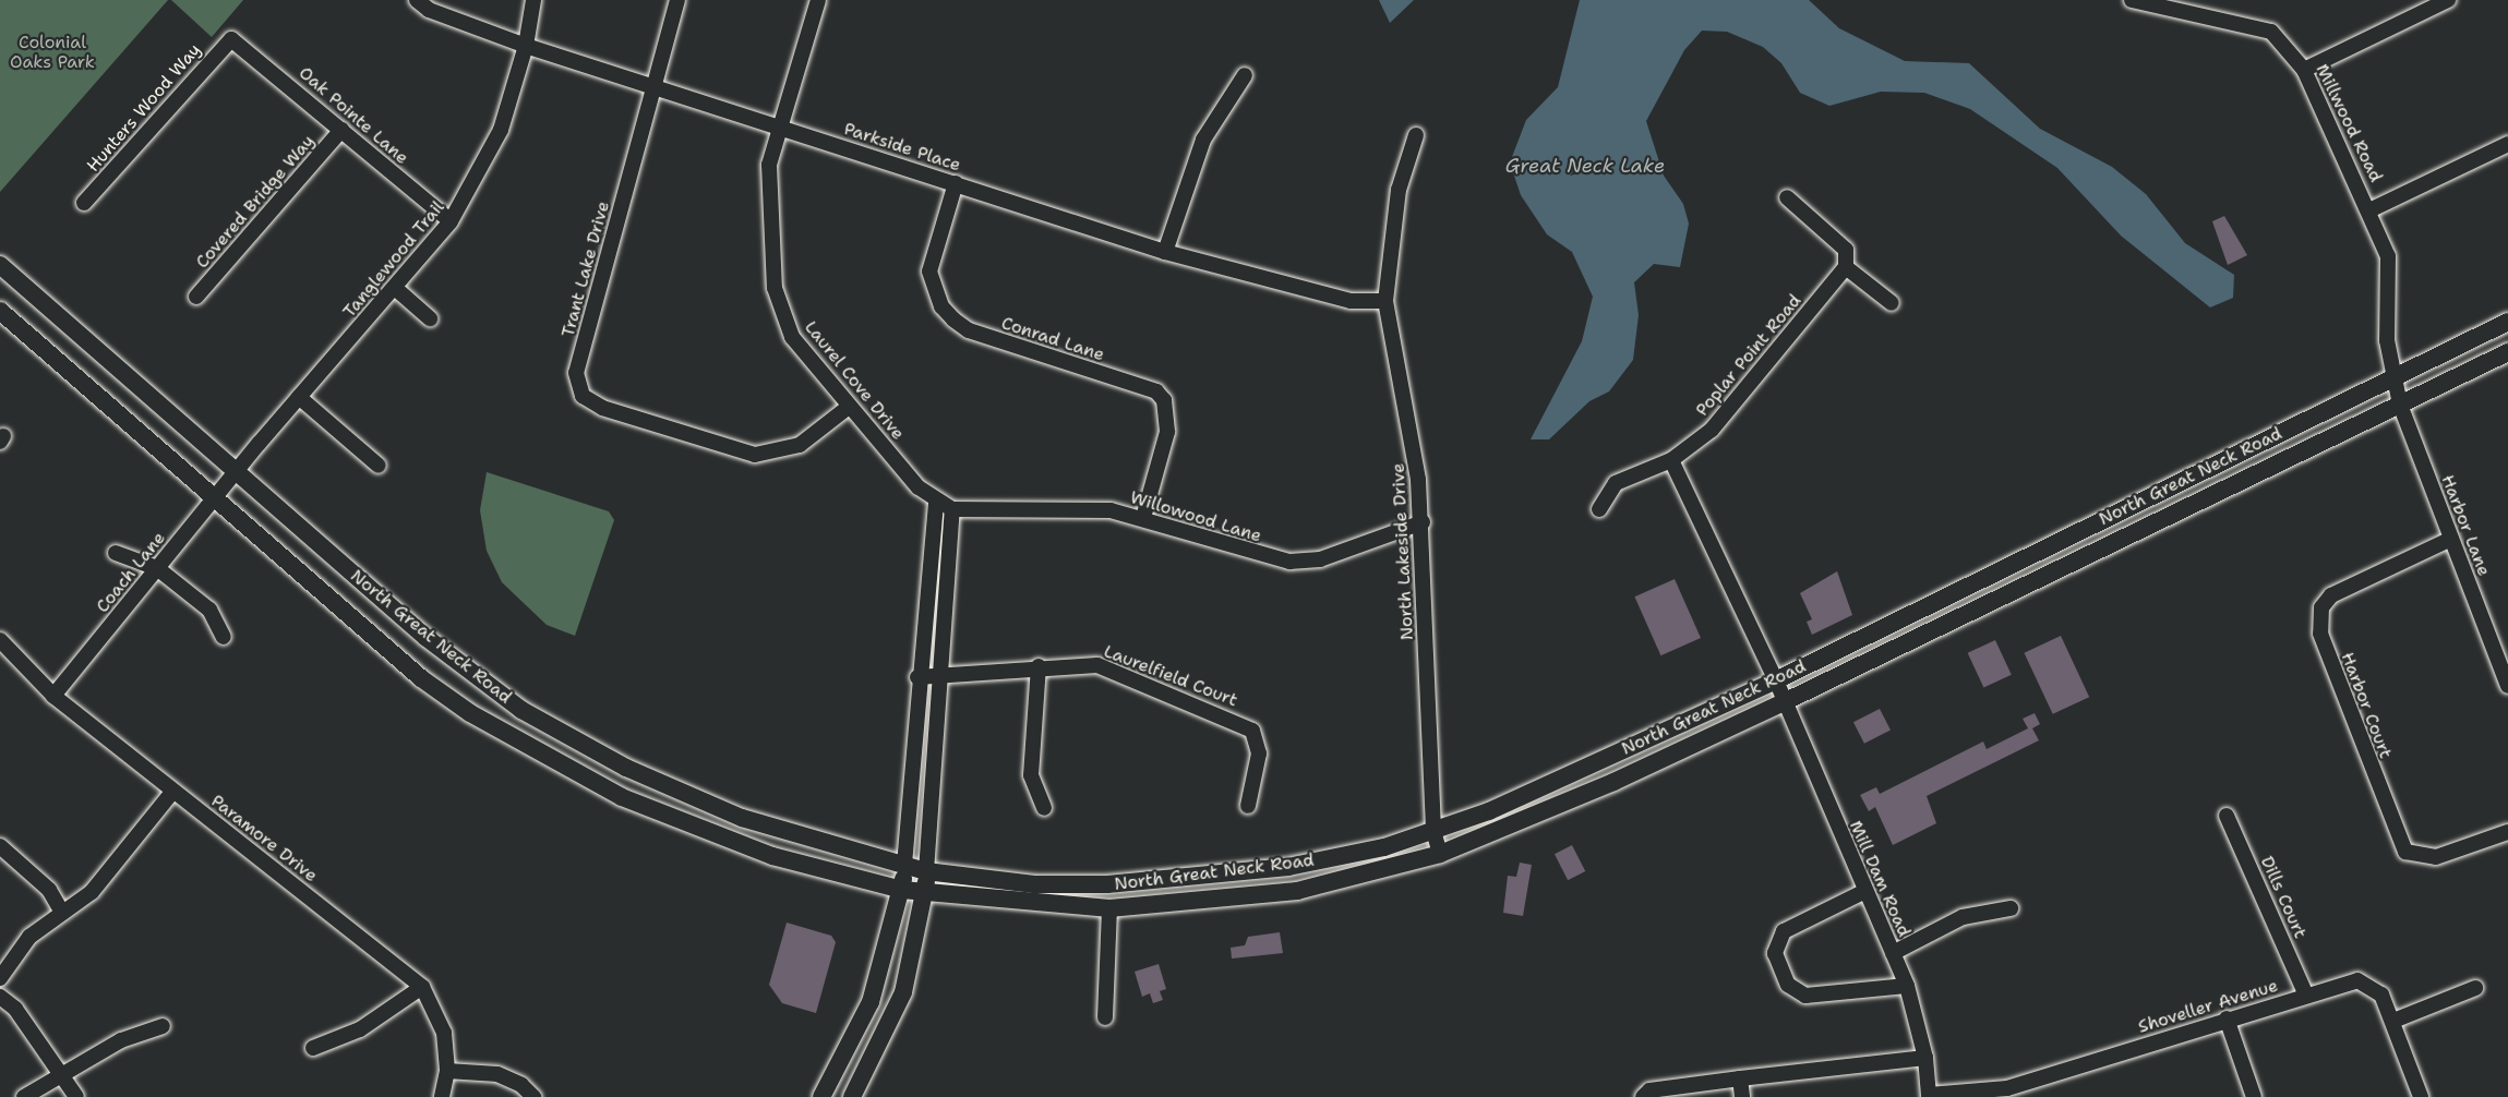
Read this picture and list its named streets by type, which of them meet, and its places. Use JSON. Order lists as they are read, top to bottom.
{
  "streets": {
    "main road": ["North Great Neck Road"],
    "street": [
      "Hunters Wood Way",
      "Oak Pointe Lane",
      "Millwood Road",
      "Parkside Place",
      "Covered Bridge Way",
      "Tanglewood Trail",
      "Trant Lake Drive",
      "Conrad Lane",
      "Poplar Point Road",
      "Laurel Cove Drive",
      "Willowood Lane",
      "Harbor Lane",
      "North Lakeside Drive",
      "Coach Lane",
      "Laurelfield Court",
      "Harbor Court",
      "Paramore Drive",
      "Mill Dam Road",
      "Dills Court",
      "Shoveller Avenue"
    ]
  },
  "crossings": [
    ["Hunters Wood Way", "Oak Pointe Lane"],
    ["Oak Pointe Lane", "Covered Bridge Way"],
    ["Oak Pointe Lane", "Tanglewood Trail"],
    ["Millwood Road", "North Great Neck Road"],
    ["Millwood Road", "Harbor Lane"],
    ["Parkside Place", "Tanglewood Trail"],
    ["Parkside Place", "Trant Lake Drive"],
    ["Parkside Place", "Conrad Lane"],
    ["Parkside Place", "Laurel Cove Drive"],
    ["Parkside Place", "North Lakeside Drive"],
    ["Tanglewood Trail", "North Great Neck Road"],
    ["Tanglewood Trail", "Coach Lane"],
    ["Trant Lake Drive", "Laurel Cove Drive"],
    ["Conrad Lane", "Willowood Lane"],
    ["Laurel Cove Drive", "Willowood Lane"],
    ["North Great Neck Road", "Harbor Lane"],
    ["North Great Neck Road", "North Lakeside Drive"],
    ["North Great Neck Road", "Coach Lane"],
    ["North Great Neck Road", "Mill Dam Road"],
    ["Willowood Lane", "North Lakeside Drive"],
    ["Harbor Lane", "Harbor Court"],
    ["Coach Lane", "Paramore Drive"],
    ["Mill Dam Road", "Shoveller Avenue"],
    ["Dills Court", "Shoveller Avenue"]
  ],
  "water": ["Great Neck Lake"],
  "parks": ["Colonial Oaks Park"]
}
